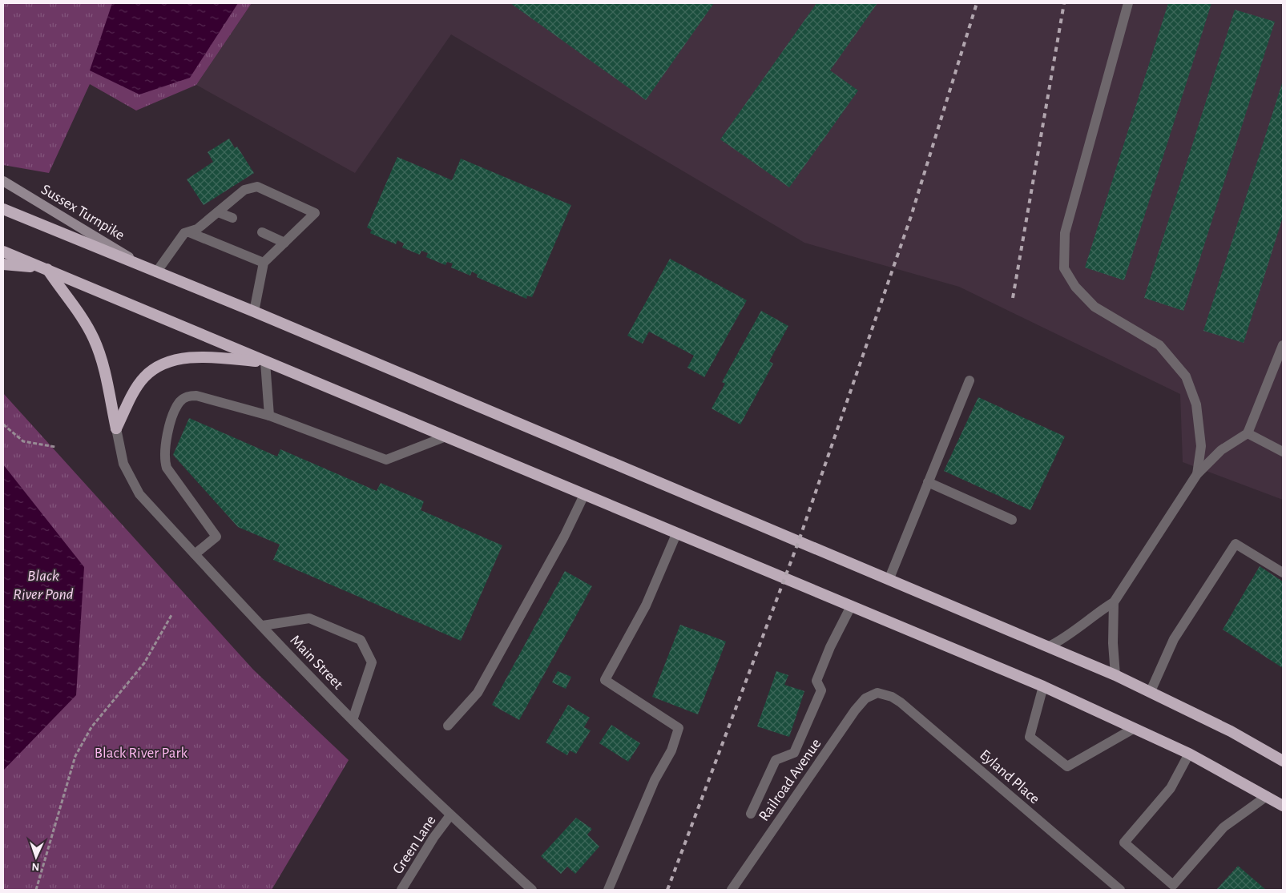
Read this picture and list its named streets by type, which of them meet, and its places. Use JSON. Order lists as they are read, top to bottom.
{
  "streets": {
    "main road": ["Sussex Turnpike"],
    "street": [
      "Main Street",
      "Eyland Place",
      "Railroad Avenue",
      "Green Lane"
    ]
  },
  "crossings": [
    ["Main Street", "Green Lane"],
    ["Eyland Place", "Railroad Avenue"]
  ],
  "water": ["Black River Pond"],
  "parks": ["Black River Park"],
  "north": "bottom"
}
